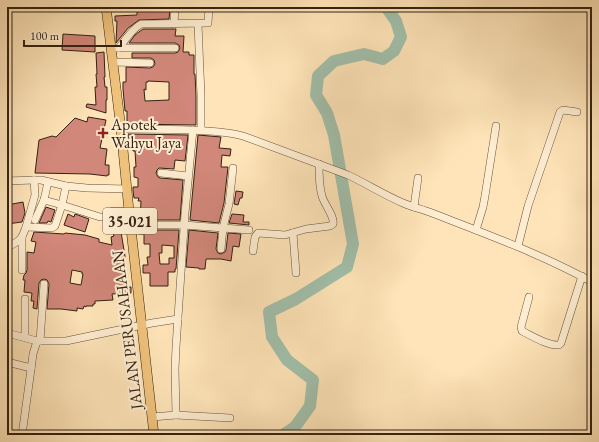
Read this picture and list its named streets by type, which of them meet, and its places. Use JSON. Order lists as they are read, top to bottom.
{
  "streets": {
    "main road": ["35-021", "JALAN PERUSAHAAN"]
  },
  "places": {
    "health": ["Apotek Wahyu Jaya"]
  },
  "scale_bar": "100 m"
}
